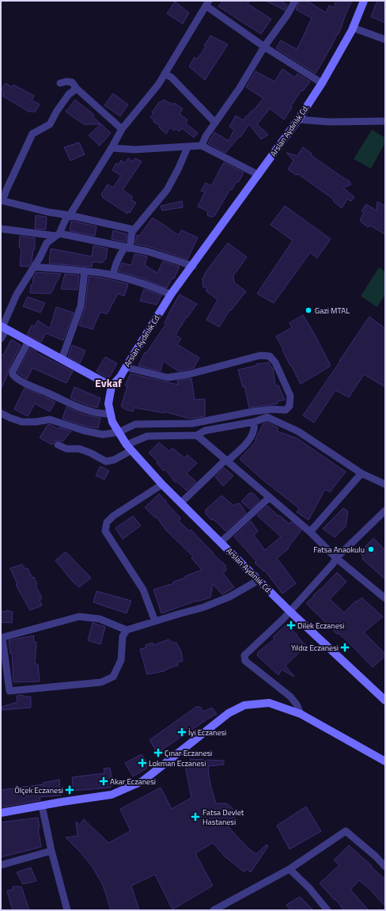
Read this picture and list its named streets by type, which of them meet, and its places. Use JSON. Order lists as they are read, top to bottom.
{
  "streets": {
    "street": ["Arslan Aydınlık Cd."]
  },
  "districts": ["Evkaf"],
  "places": {
    "other": ["Gazi MTAL", "Fatsa Anaokulu"],
    "health": [
      "Dilek Eczanesi",
      "Yıldız Eczanesi",
      "İyi Eczanesi",
      "Çınar Eczanesi",
      "Lokman Eczanesi",
      "Akar Eczanesi",
      "Ölçek Eczanesi",
      "Fatsa Devlet Hastanesi"
    ]
  }
}
